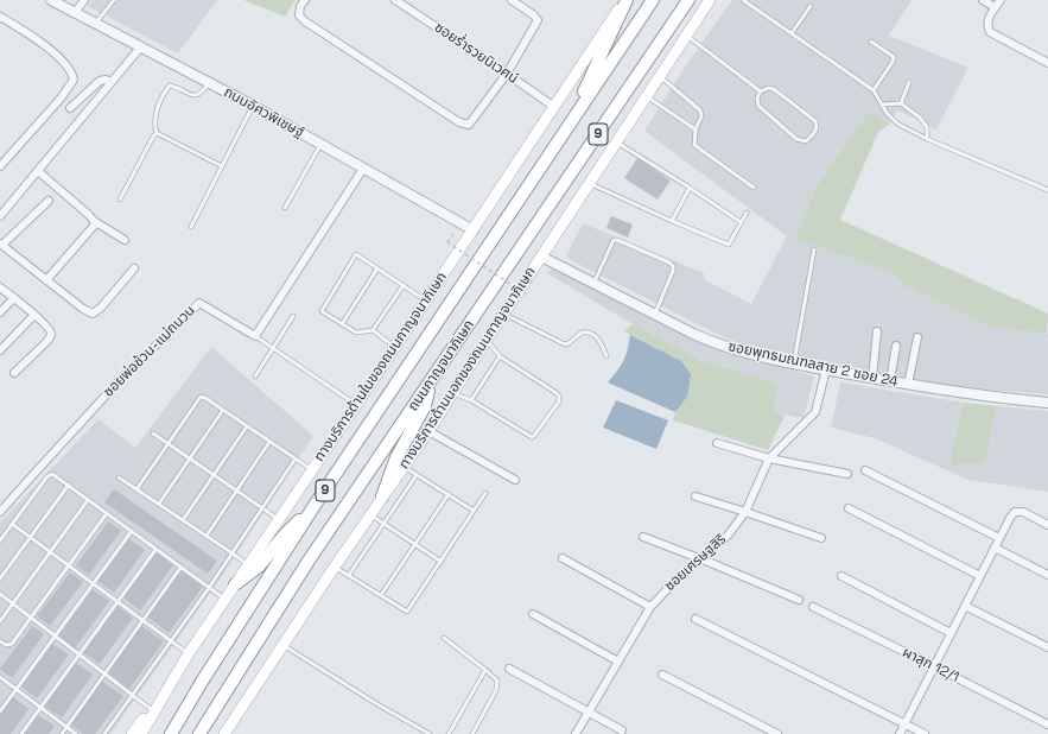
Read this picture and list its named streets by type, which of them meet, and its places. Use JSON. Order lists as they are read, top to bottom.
{
  "streets": {
    "highway": ["9", "ถนนกาญจนาภิเษก"],
    "main road": ["ทางบริการด้านในของถนนกาญจนาภิเษก", "ทางบริการด้านนอกของถนนกาญจนาภิเษก"],
    "street": [
      "ซอยร่ำรวยนิเวศน์",
      "ถนนอัศวพิเชษฐ์",
      "ซอยพ่อช้วน-แม่ถนวน",
      "ซอยพุทธมณฑลสาย 2 ซอย 24",
      "ซอยเศรษฐสิริ",
      "ผาสุก 12/1"
    ]
  },
  "crossings": [
    ["ซอยร่ำรวยนิเวศน์", "ทางบริการด้านในของถนนกาญจนาภิเษก"],
    ["ถนนอัศวพิเชษฐ์", "ทางบริการด้านในของถนนกาญจนาภิเษก"],
    ["ซอยพุทธมณฑลสาย 2 ซอย 24", "ทางบริการด้านนอกของถนนกาญจนาภิเษก"],
    ["ซอยพุทธมณฑลสาย 2 ซอย 24", "ซอยเศรษฐสิริ"]
  ]
}
